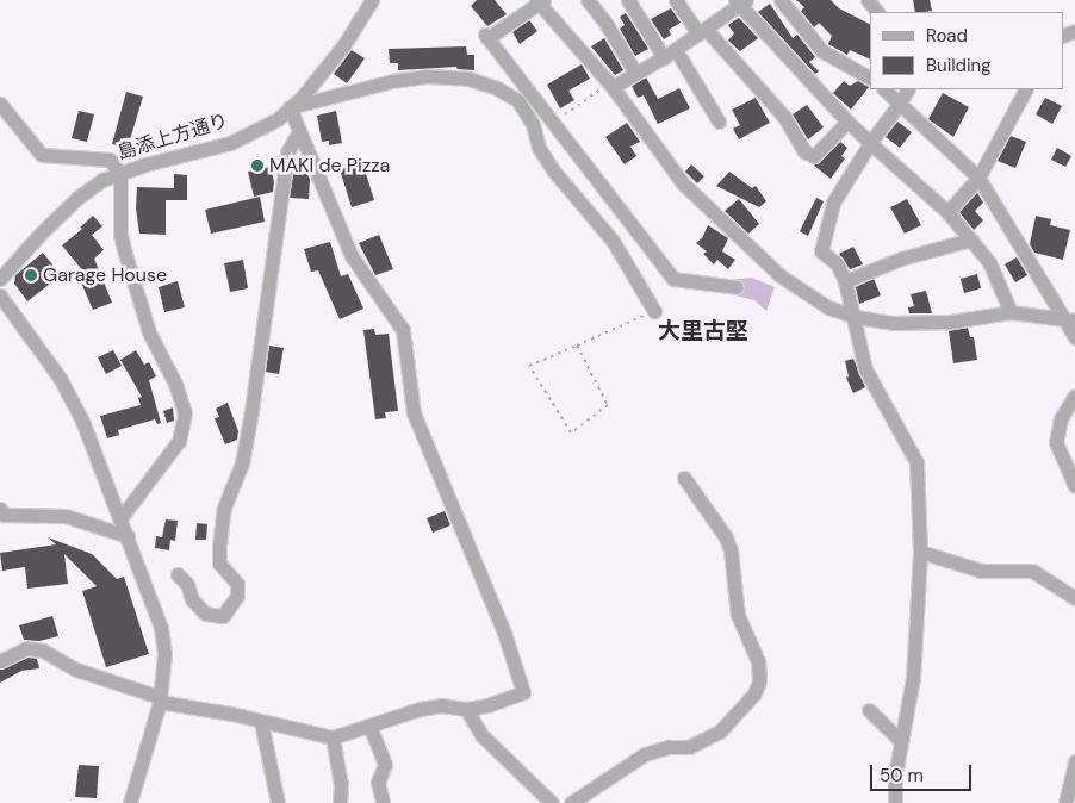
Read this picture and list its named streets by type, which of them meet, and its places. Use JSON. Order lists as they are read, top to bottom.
{
  "streets": {
    "street": ["島添上方通り"]
  },
  "districts": ["大里古堅"],
  "places": ["MAKI de Pizza", "Garage House"],
  "legend": ["Road", "Building"],
  "scale_bar": "50 m"
}
